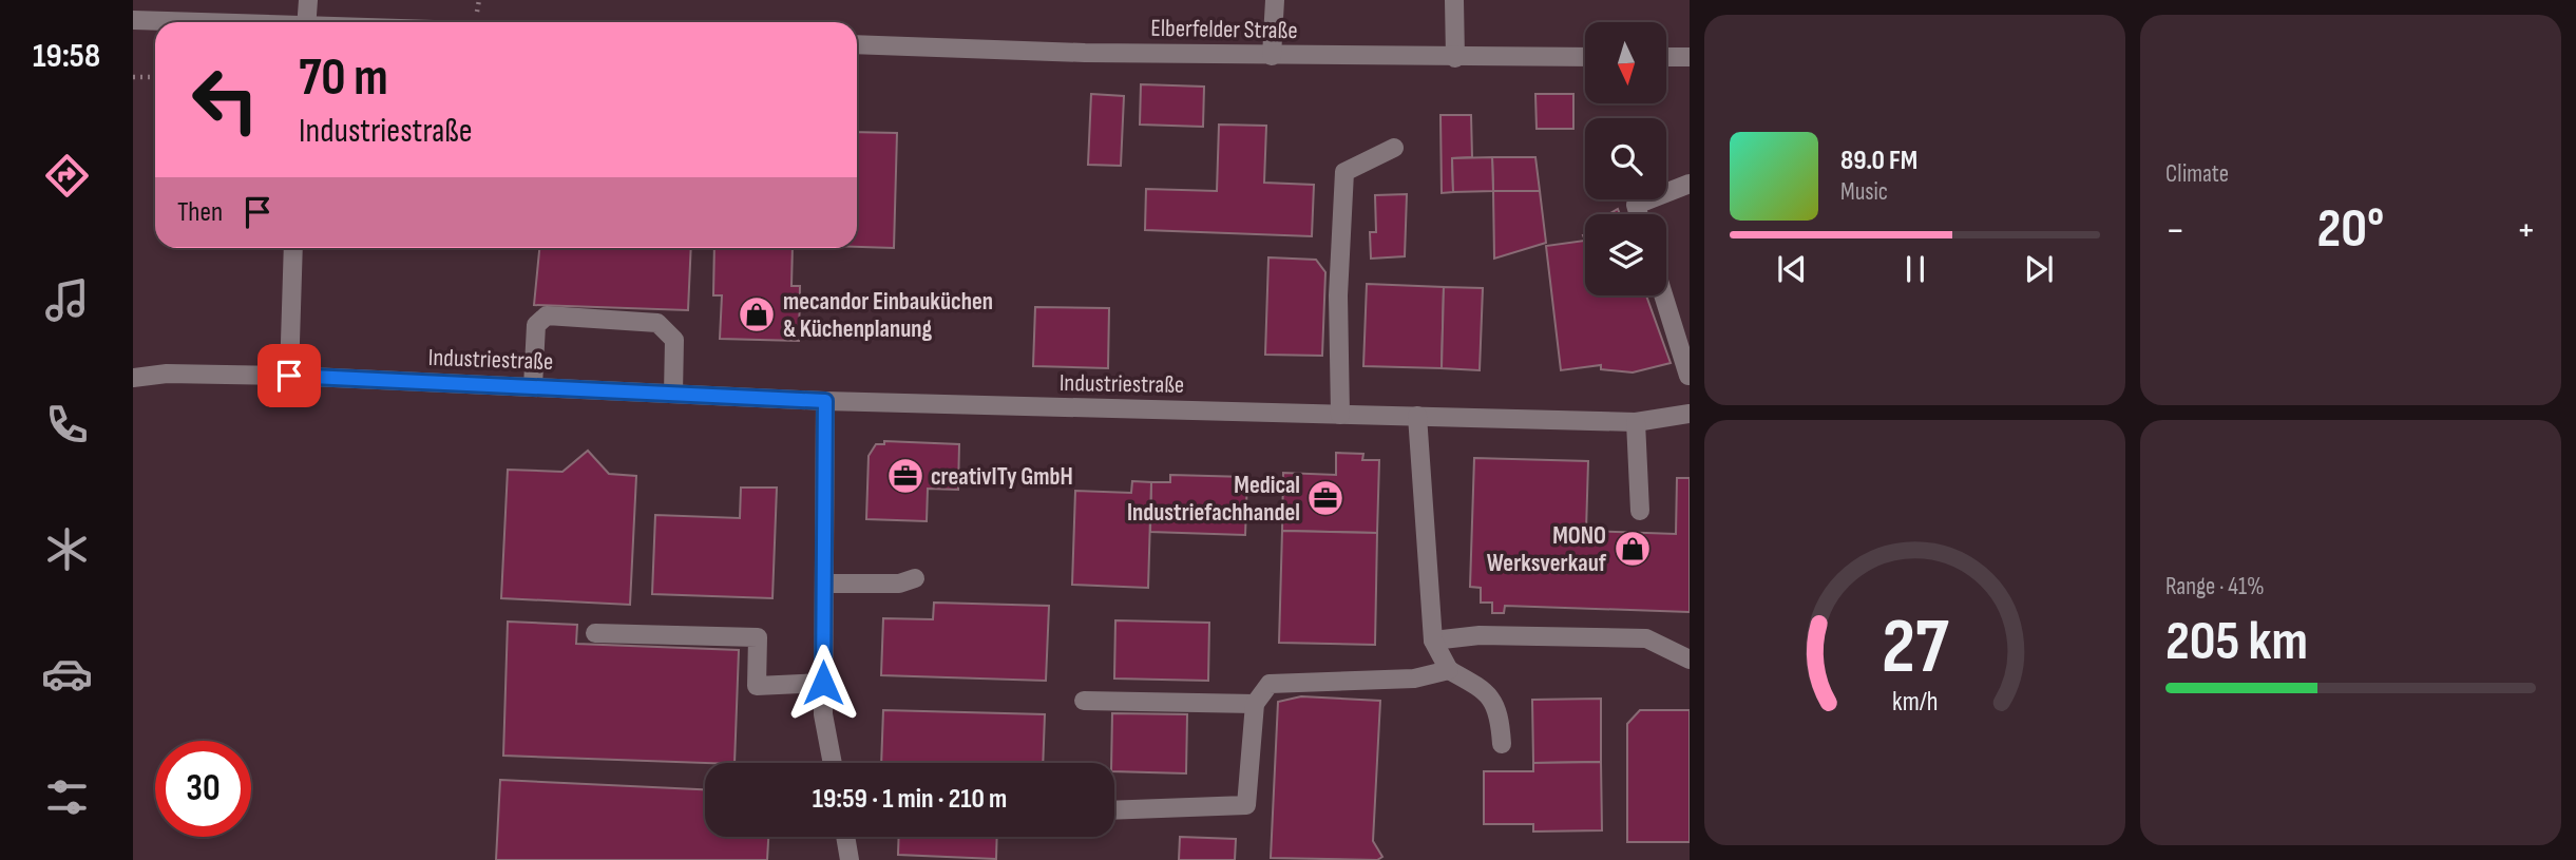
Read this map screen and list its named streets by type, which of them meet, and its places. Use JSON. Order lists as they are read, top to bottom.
{
  "streets": {
    "street": ["Elberfelder Straße", "Industriestraße"]
  },
  "places": {
    "shop": ["mecandor Einbauküchen & Küchenplanung", "MONO Werksverkauf"],
    "office": ["creativITy GmbH", "Medical Industriefachhandel"]
  },
  "north": "bottom",
  "page": {
    "tabs": "19:58",
    "tile": [
      "Climate",
      ["Range · 41%", "205 km"]
    ],
    "turn": ["70 m", "Industriestraße"],
    "song": ["89.0 FM", "Music"],
    "then": "Then",
    "heat": ["−", "20°", "+"],
    "limit": "30",
    "trip": "19:59 · 1 min · 210 m",
    "gauge": ["27", "km/h"]
  }
}
